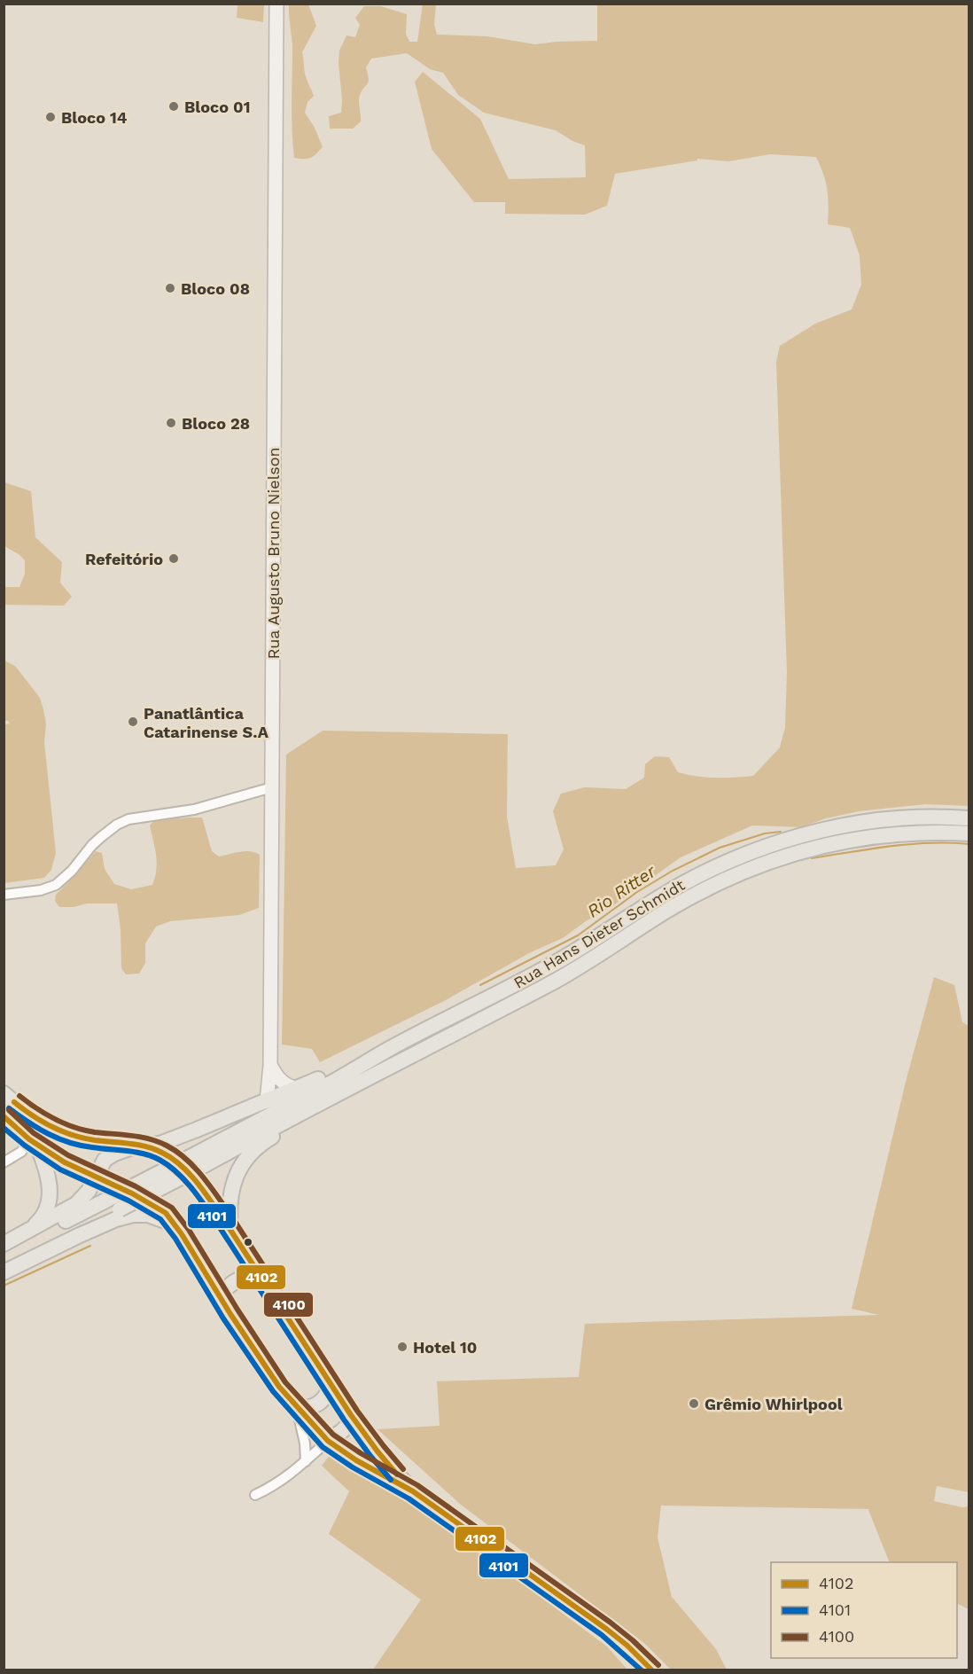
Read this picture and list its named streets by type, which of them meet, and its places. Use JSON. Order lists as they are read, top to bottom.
{
  "streets": {
    "main road": ["Rua Augusto Bruno Nielson", "Rua Hans Dieter Schmidt"]
  },
  "water": ["Rio Ritter"],
  "places": [
    "Bloco 01",
    "Bloco 14",
    "Bloco 08",
    "Bloco 28",
    "Refeitório",
    "Panatlântica Catarinense S.A",
    "Hotel 10",
    "Grêmio Whirlpool"
  ],
  "lines": ["transit line 4100", "transit line 4102", "transit line 4101"],
  "legend": ["4102", "4101", "4100"]
}
